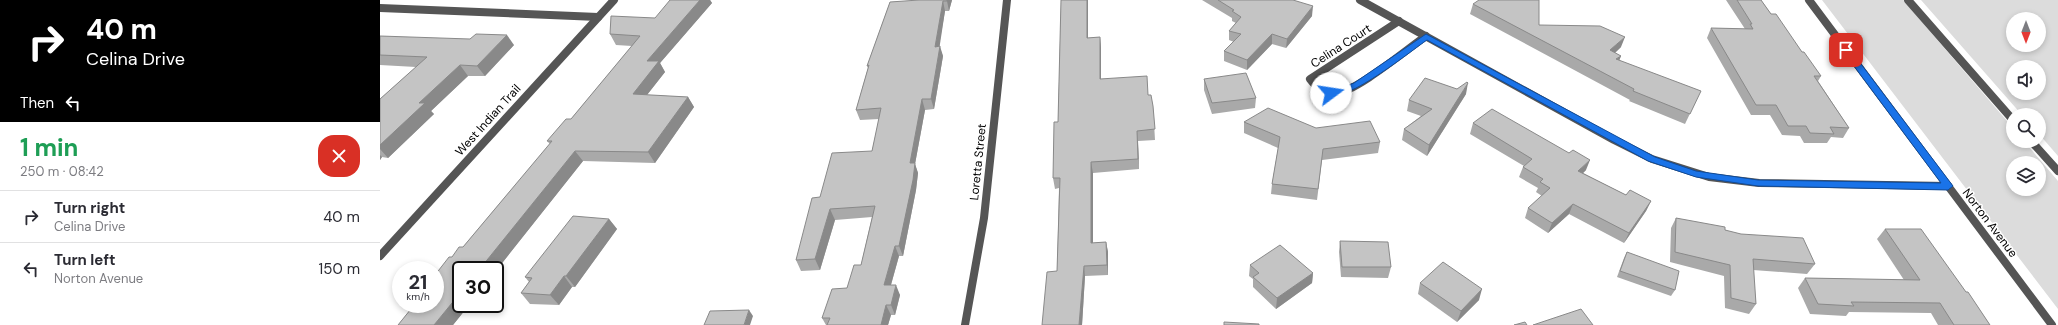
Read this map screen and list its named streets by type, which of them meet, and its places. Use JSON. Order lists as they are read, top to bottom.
{
  "streets": {
    "street": [
      "Celina Court",
      "West Indian Trail",
      "Loretta Street",
      "Norton Avenue"
    ]
  },
  "north": "bottom",
  "page": {
    "turn": ["40 m", "Celina Drive"],
    "then": "Then",
    "heading": ["1 min", "250 m · 08:42"],
    "list": [
      {
        "name": "Turn right",
        "note": "Celina Drive",
        "value": "40 m"
      },
      {
        "name": "Turn left",
        "note": "Norton Avenue",
        "value": "150 m"
      }
    ],
    "speed": "21 km/h",
    "limit": "30"
  }
}
